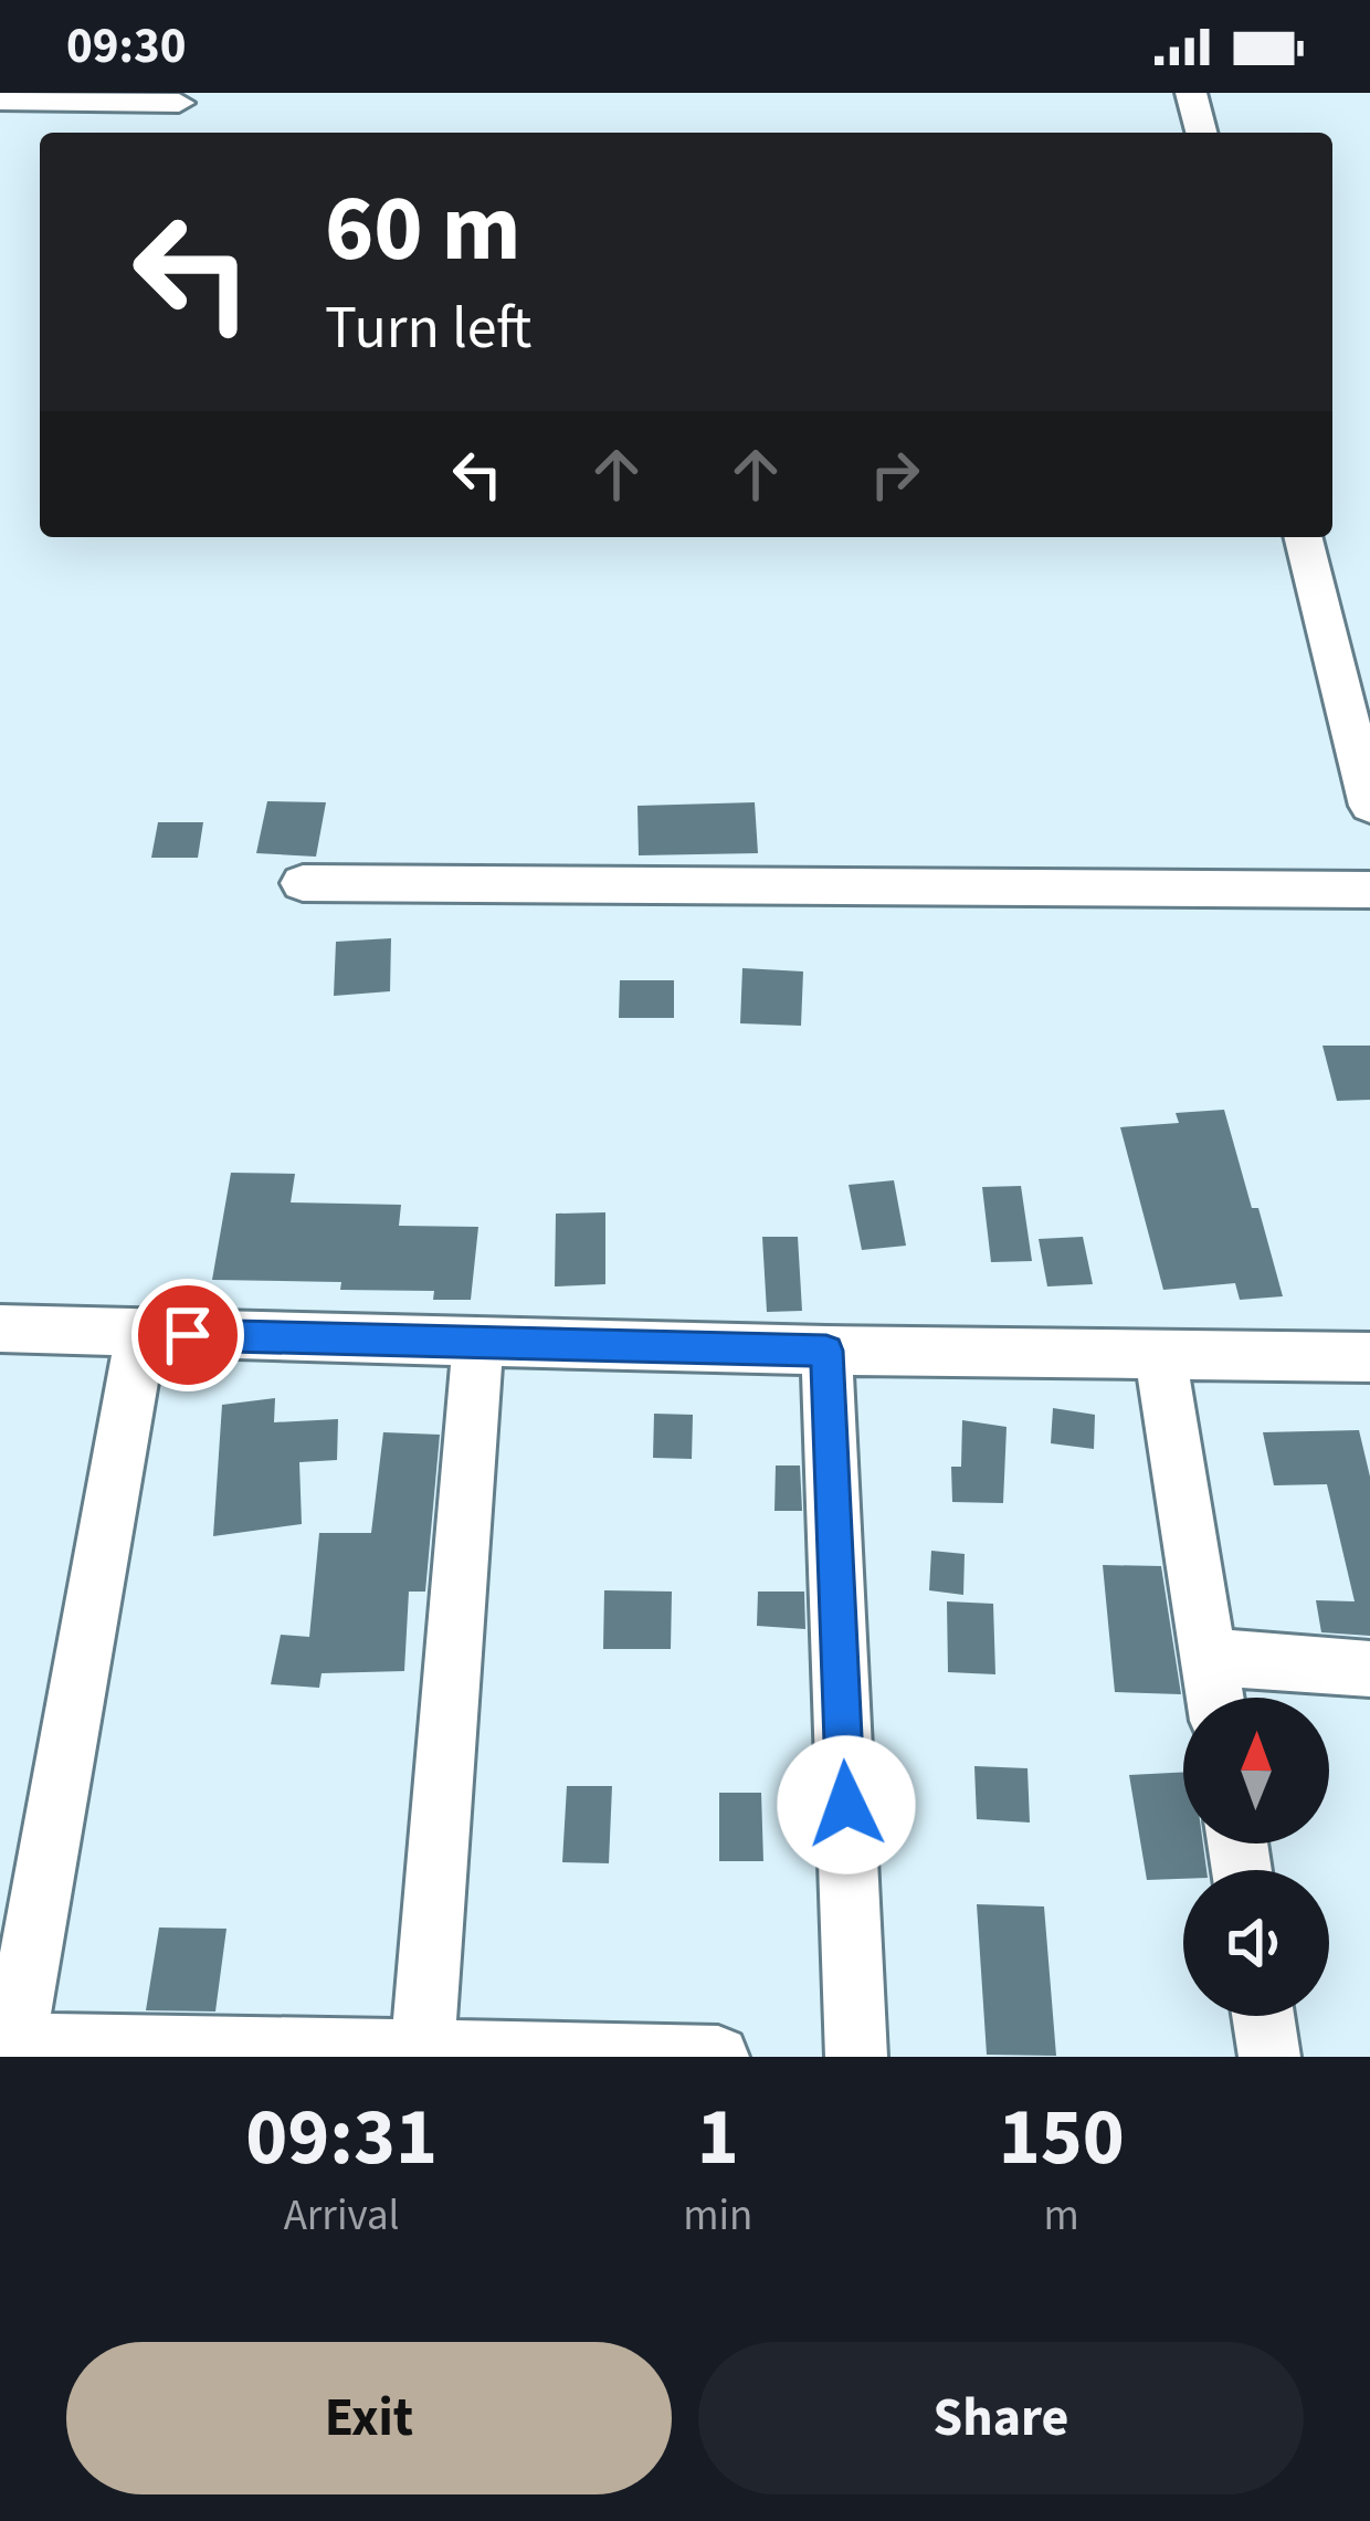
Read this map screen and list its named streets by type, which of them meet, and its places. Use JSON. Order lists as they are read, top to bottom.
{
  "north": "top",
  "page": {
    "status": "09:30",
    "turn": ["60 m", "Turn left"],
    "eta": [
      "09:31",
      "Arrival",
      "1",
      "min",
      "150",
      "m"
    ],
    "buttons": ["Exit", "Share"]
  }
}
